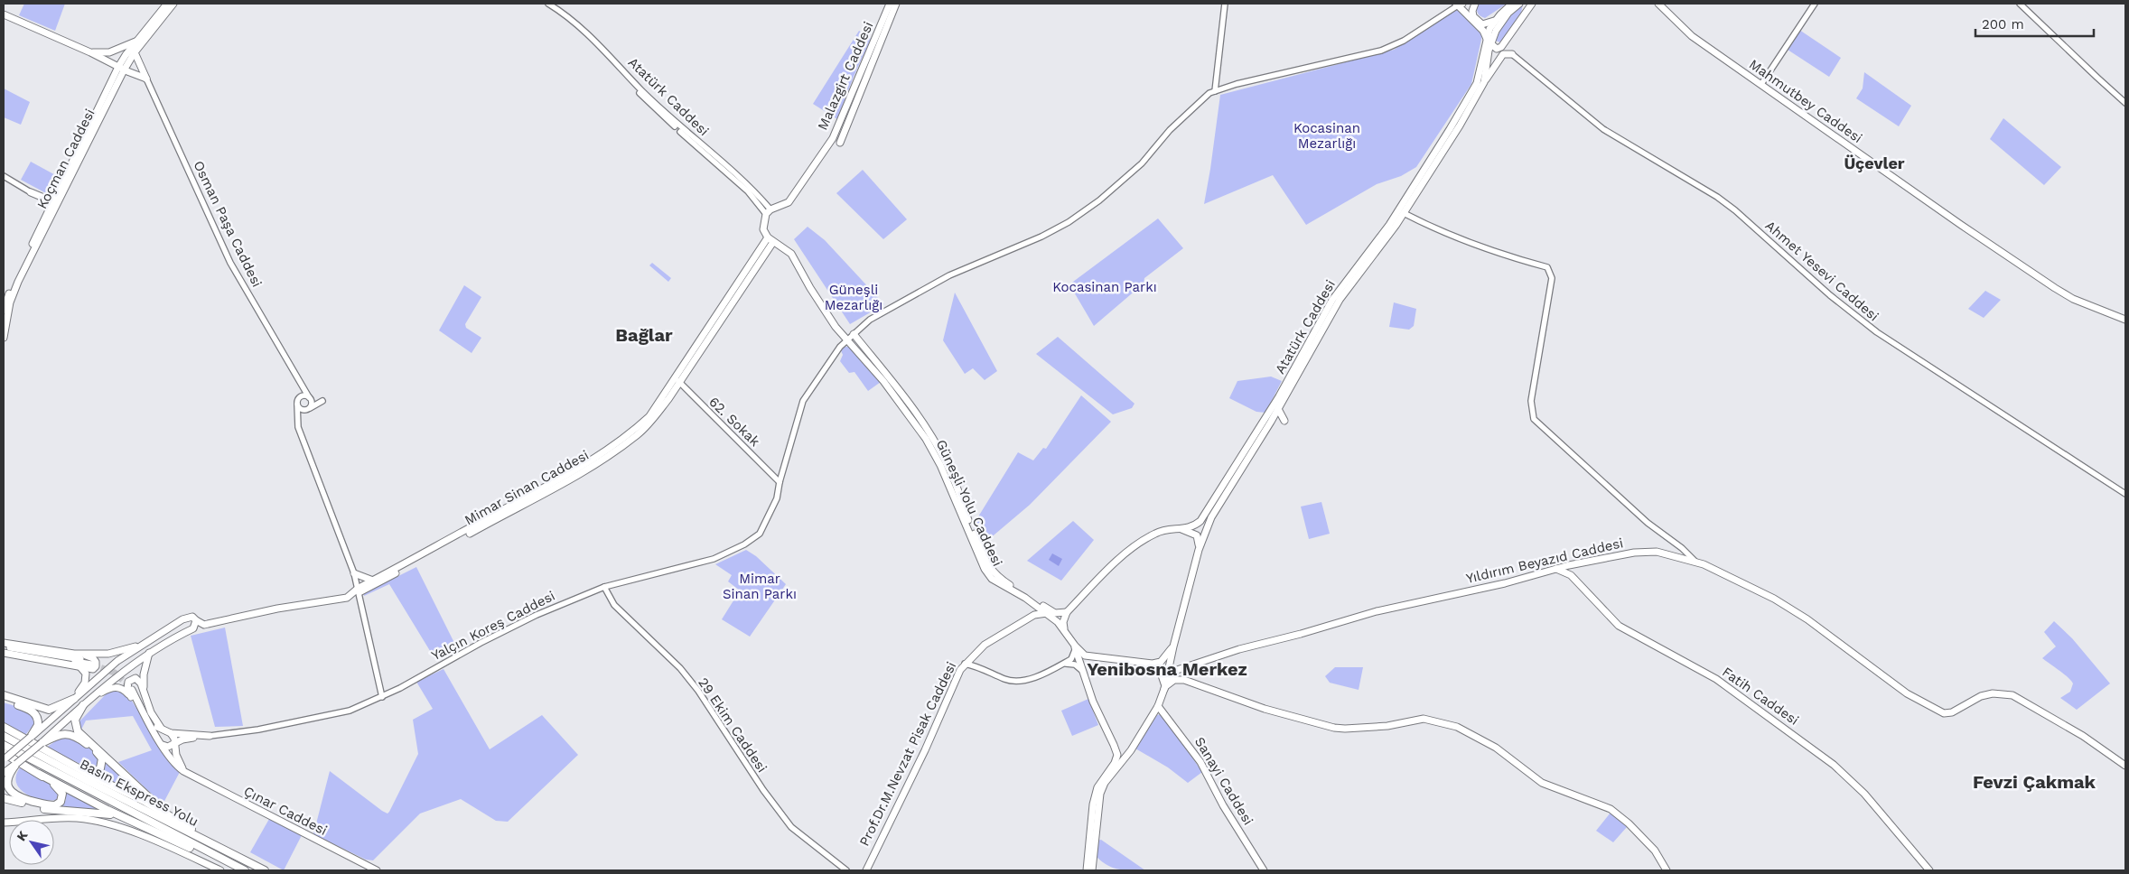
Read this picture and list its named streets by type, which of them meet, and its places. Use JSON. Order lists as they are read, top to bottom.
{
  "streets": {
    "highway": ["Basın Ekspress Yolu"],
    "main road": [
      "Malazgirt Caddesi",
      "Atatürk Caddesi",
      "Mahmutbey Caddesi",
      "Koçman Caddesi",
      "Osman Paşa Caddesi",
      "Mimar Sinan Caddesi",
      "Güneşli Yolu Caddesi",
      "Yıldırım Beyazıd Caddesi",
      "Yalçın Koreş Caddesi",
      "Fatih Caddesi",
      "Prof.Dr.M.Nevzat Pisak Caddesi",
      "Sanayi Caddesi",
      "Çınar Caddesi"
    ],
    "street": ["Ahmet Yesevi Caddesi", "62. Sokak", "29 Ekim Caddesi"]
  },
  "crossings": [
    ["Malazgirt Caddesi", "Atatürk Caddesi"],
    ["Atatürk Caddesi", "Güneşli Yolu Caddesi"],
    ["Koçman Caddesi", "Osman Paşa Caddesi"],
    ["62. Sokak", "Mimar Sinan Caddesi"],
    ["62. Sokak", "Yalçın Koreş Caddesi"],
    ["Mimar Sinan Caddesi", "Güneşli Yolu Caddesi"],
    ["Güneşli Yolu Caddesi", "Yalçın Koreş Caddesi"],
    ["Güneşli Yolu Caddesi", "Prof.Dr.M.Nevzat Pisak Caddesi"],
    ["Yıldırım Beyazıd Caddesi", "Fatih Caddesi"],
    ["Yalçın Koreş Caddesi", "29 Ekim Caddesi"]
  ],
  "districts": [
    "Üçevler",
    "Bağlar",
    "Yenibosna Merkez",
    "Fevzi Çakmak"
  ],
  "parks": [
    "Kocasinan Mezarlığı",
    "Kocasinan Parkı",
    "Güneşli Mezarlığı",
    "Mimar Sinan Parkı"
  ],
  "scale_bar": "200 m",
  "north": "top left"
}
